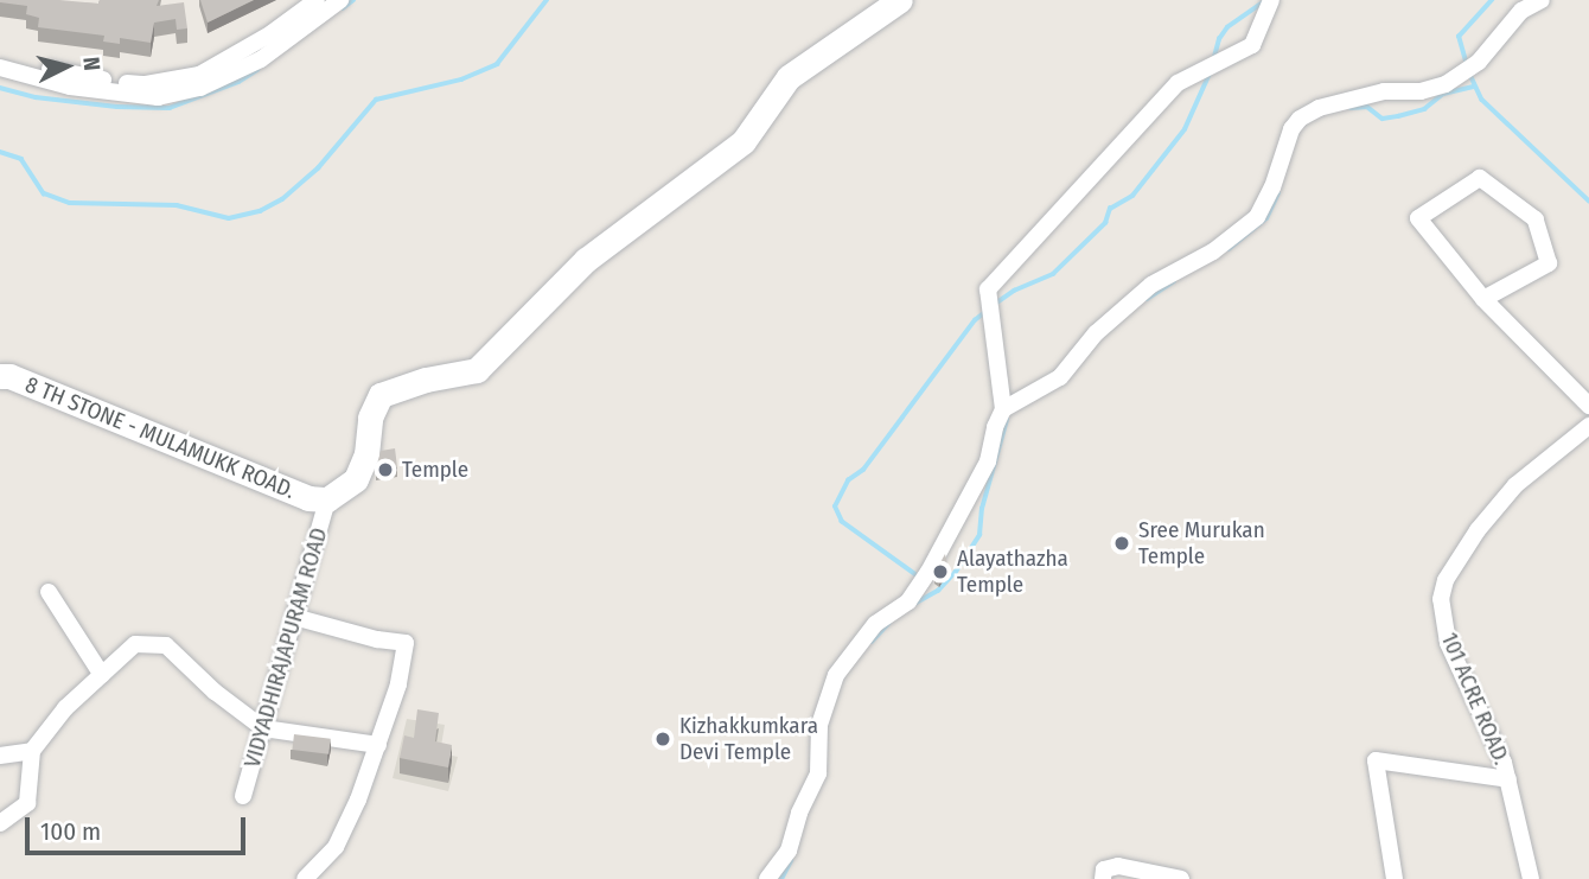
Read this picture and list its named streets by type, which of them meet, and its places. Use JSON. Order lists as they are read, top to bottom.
{
  "streets": {
    "main road": ["8 TH STONE - MULAMUKK ROAD."],
    "street": ["VIDYADHIRAJAPURAM ROAD", "101 ACRE ROAD."]
  },
  "crossings": [
    ["8 TH STONE - MULAMUKK ROAD.", "VIDYADHIRAJAPURAM ROAD"]
  ],
  "places": [
    "Temple",
    "Sree Murukan Temple",
    "Alayathazha Temple",
    "Kizhakkumkara Devi Temple"
  ],
  "scale_bar": "100 m",
  "north": "right"
}
